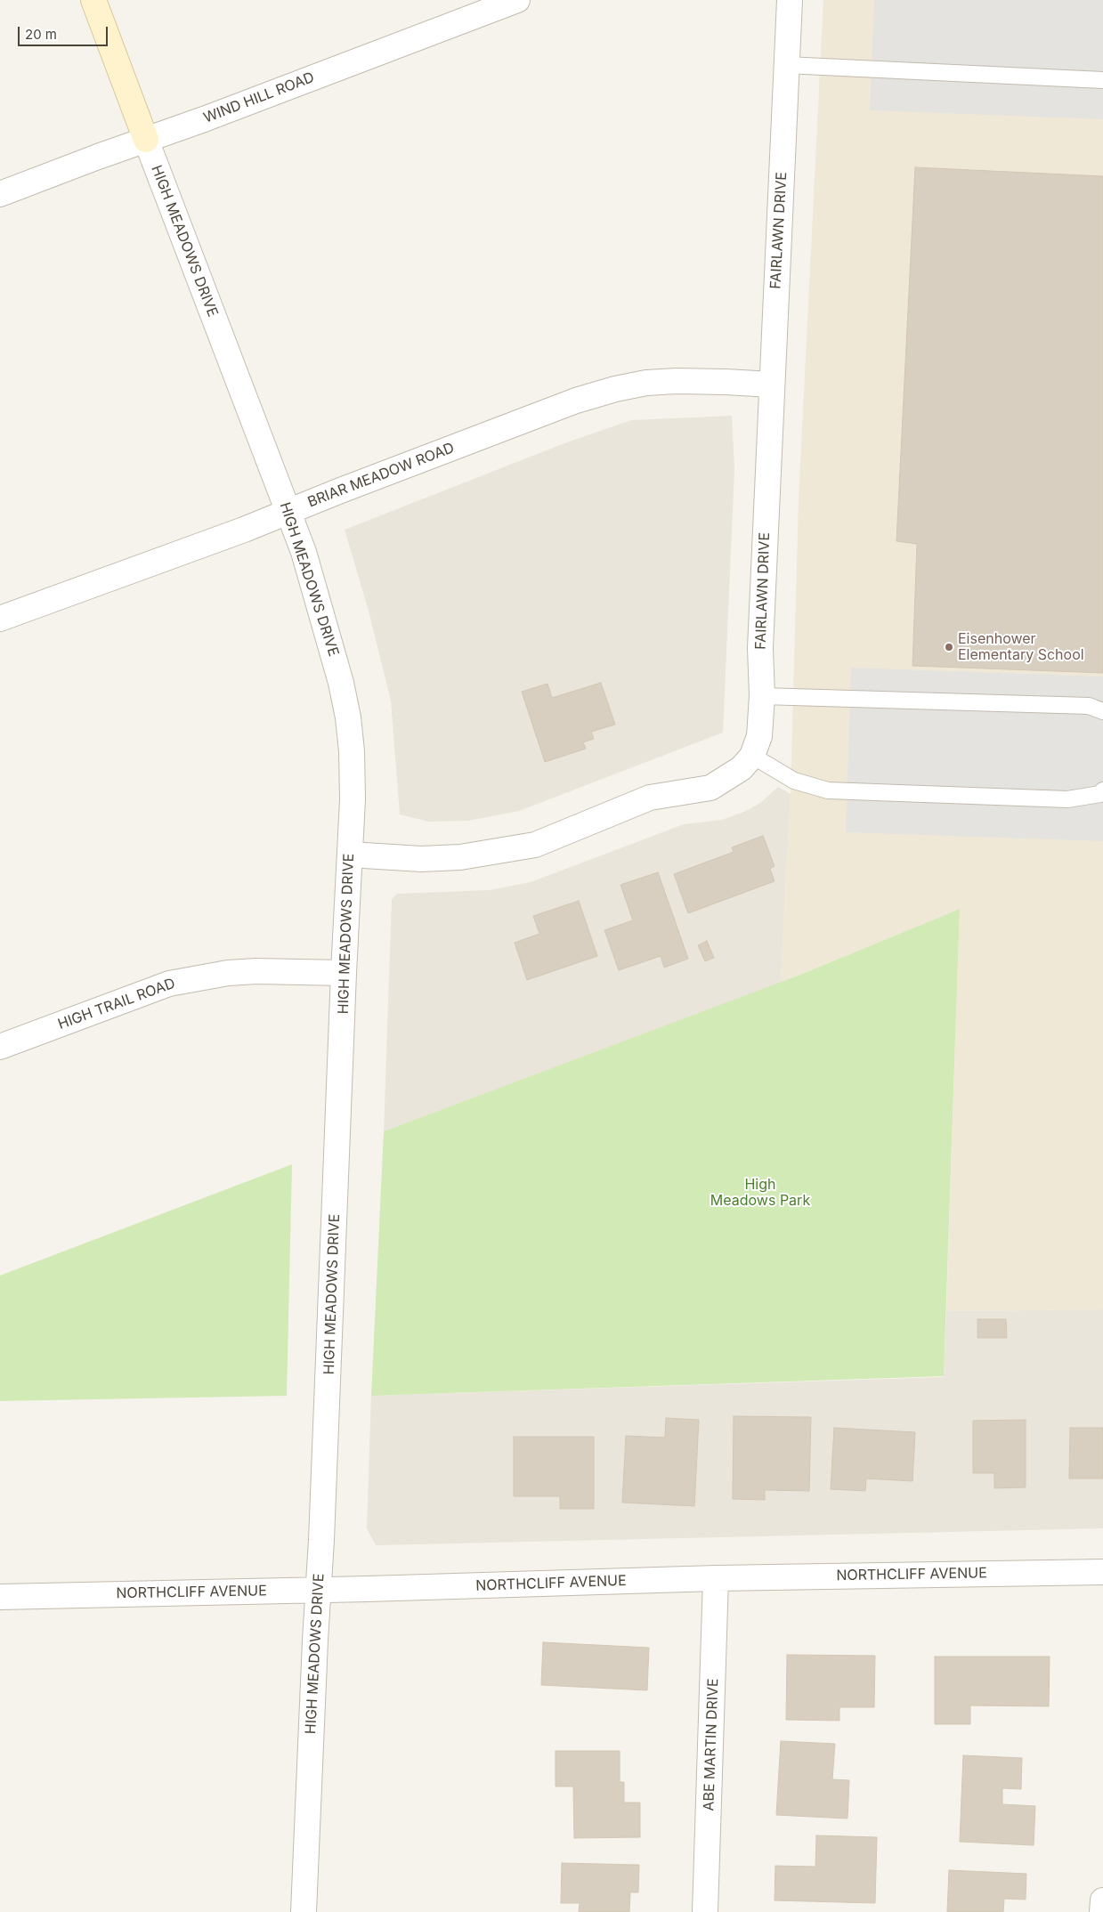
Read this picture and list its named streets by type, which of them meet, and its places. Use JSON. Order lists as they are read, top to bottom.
{
  "streets": {
    "street": [
      "WIND HILL ROAD",
      "FAIRLAWN DRIVE",
      "HIGH MEADOWS DRIVE",
      "BRIAR MEADOW ROAD",
      "HIGH TRAIL ROAD",
      "NORTHCLIFF AVENUE",
      "ABE MARTIN DRIVE"
    ]
  },
  "crossings": [
    ["WIND HILL ROAD", "HIGH MEADOWS DRIVE"],
    ["FAIRLAWN DRIVE", "HIGH MEADOWS DRIVE"],
    ["FAIRLAWN DRIVE", "BRIAR MEADOW ROAD"],
    ["HIGH MEADOWS DRIVE", "BRIAR MEADOW ROAD"],
    ["HIGH MEADOWS DRIVE", "HIGH TRAIL ROAD"],
    ["HIGH MEADOWS DRIVE", "NORTHCLIFF AVENUE"],
    ["NORTHCLIFF AVENUE", "ABE MARTIN DRIVE"]
  ],
  "parks": ["High Meadows Park"],
  "places": ["Eisenhower Elementary School"],
  "scale_bar": "20 m"
}
